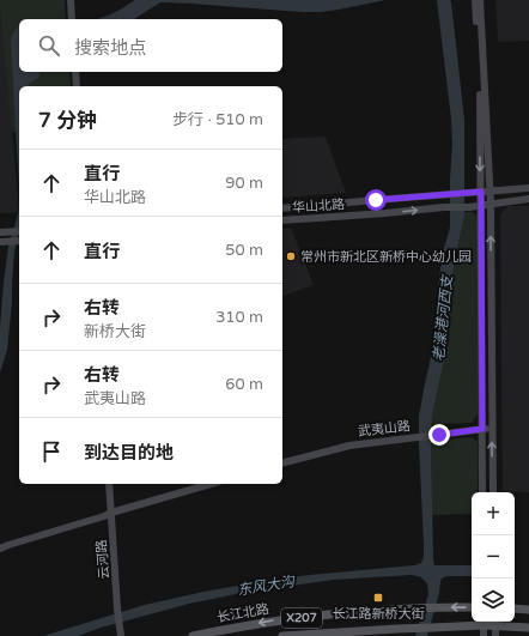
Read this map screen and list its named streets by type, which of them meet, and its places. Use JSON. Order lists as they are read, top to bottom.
{
  "streets": {
    "main road": ["长江北路", "X207"],
    "street": ["华山北路", "武夷山路", "云河路"]
  },
  "water": ["老澡港河西支", "东风大沟"],
  "places": {
    "other": ["常州市新北区新桥中心幼儿园"],
    "transit": ["长江路新桥大街"]
  },
  "page": {
    "search": "搜索地点",
    "heading": ["7 分钟", "步行 · 510 m"],
    "list": [
      ["直行", "华山北路", "90 m"],
      ["直行", "50 m"],
      ["右转", "新桥大街", "310 m"],
      ["右转", "武夷山路", "60 m"],
      "到达目的地"
    ],
    "map_buttons": ["+", "−"]
  }
}
